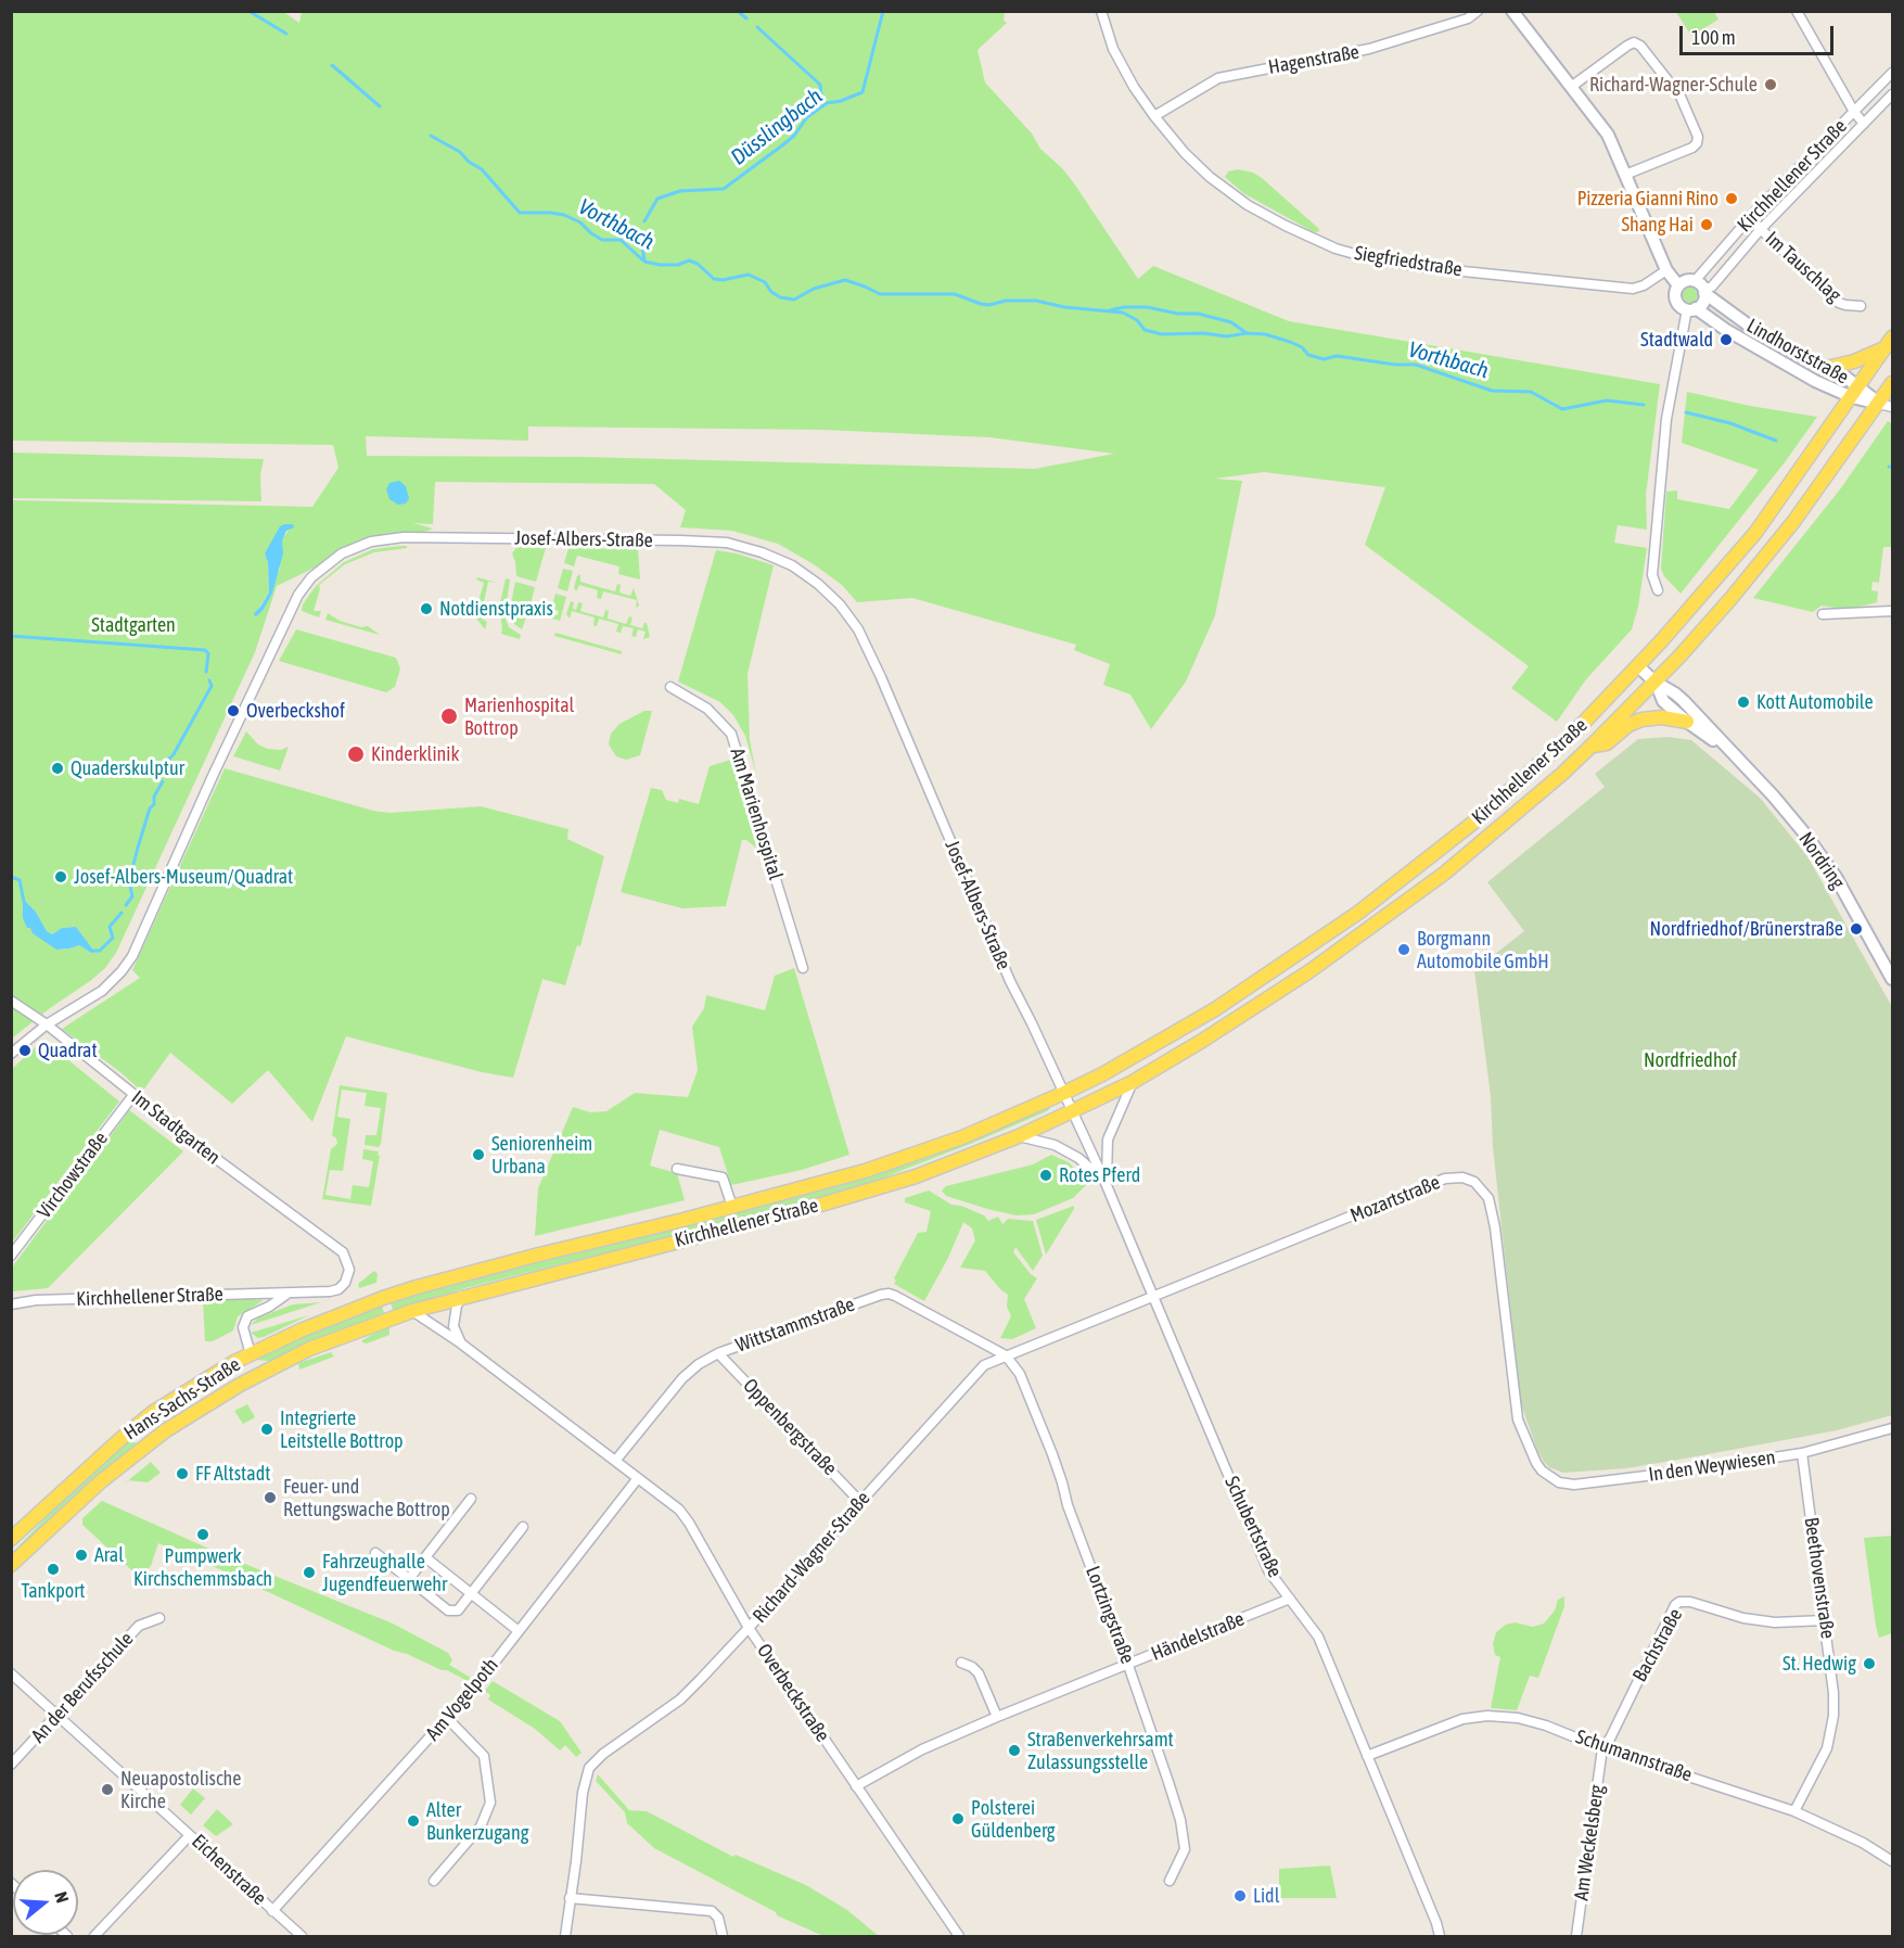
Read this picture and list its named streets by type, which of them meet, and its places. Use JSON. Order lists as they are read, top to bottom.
{
  "streets": {
    "main road": ["Kirchhellener Straße", "Hans-Sachs-Straße"],
    "street": [
      "Hagenstraße",
      "Siegfriedstraße",
      "Im Tauschlag",
      "Lindhorststraße",
      "Josef-Albers-Straße",
      "Am Marienhospital",
      "Nordring",
      "Im Stadtgarten",
      "Virchowstraße",
      "Mozartstraße",
      "Wittstammstraße",
      "Oppenbergstraße",
      "In den Weywiesen",
      "Schubertstraße",
      "Richard-Wagner-Straße",
      "Beethovenstraße",
      "Lortzingstraße",
      "Händelstraße",
      "Bachstraße",
      "An der Berufsschule",
      "Overbeckstraße",
      "Am Vogelpoth",
      "Schumannstraße",
      "Am Weckelsberg",
      "Eichenstraße"
    ]
  },
  "crossings": [
    ["Hagenstraße", "Siegfriedstraße"],
    ["Kirchhellener Straße", "Im Tauschlag"],
    ["Kirchhellener Straße", "Lindhorststraße"],
    ["Kirchhellener Straße", "Josef-Albers-Straße"],
    ["Kirchhellener Straße", "Nordring"],
    ["Kirchhellener Straße", "Im Stadtgarten"],
    ["Kirchhellener Straße", "Hans-Sachs-Straße"],
    ["Kirchhellener Straße", "Schubertstraße"],
    ["Kirchhellener Straße", "Overbeckstraße"],
    ["Josef-Albers-Straße", "Im Stadtgarten"],
    ["Im Stadtgarten", "Virchowstraße"],
    ["Mozartstraße", "In den Weywiesen"],
    ["Mozartstraße", "Schubertstraße"],
    ["Mozartstraße", "Richard-Wagner-Straße"],
    ["Wittstammstraße", "Oppenbergstraße"],
    ["Wittstammstraße", "Richard-Wagner-Straße"],
    ["Wittstammstraße", "Lortzingstraße"],
    ["Wittstammstraße", "Overbeckstraße"],
    ["Hans-Sachs-Straße", "Overbeckstraße"],
    ["Oppenbergstraße", "Richard-Wagner-Straße"],
    ["In den Weywiesen", "Beethovenstraße"],
    ["Schubertstraße", "Richard-Wagner-Straße"],
    ["Schubertstraße", "Händelstraße"],
    ["Schubertstraße", "Schumannstraße"],
    ["Richard-Wagner-Straße", "Lortzingstraße"],
    ["Richard-Wagner-Straße", "Overbeckstraße"],
    ["Beethovenstraße", "Bachstraße"],
    ["Beethovenstraße", "Schumannstraße"],
    ["Lortzingstraße", "Händelstraße"],
    ["Händelstraße", "Overbeckstraße"],
    ["Bachstraße", "Schumannstraße"],
    ["Bachstraße", "Am Weckelsberg"],
    ["An der Berufsschule", "Eichenstraße"],
    ["Overbeckstraße", "Am Vogelpoth"],
    ["Am Vogelpoth", "Eichenstraße"],
    ["Schumannstraße", "Am Weckelsberg"]
  ],
  "water": ["Düsslingbach", "Vorthbach"],
  "parks": ["Stadtgarten", "Nordfriedhof"],
  "places": [
    "Richard-Wagner-Schule",
    "Pizzeria Gianni Rino",
    "Shang Hai",
    "Stadtwald",
    "Notdienstpraxis",
    "Kott Automobile",
    "Overbeckshof",
    "Marienhospital Bottrop",
    "Kinderklinik",
    "Quaderskulptur",
    "Josef-Albers-Museum/Quadrat",
    "Nordfriedhof/Brünerstraße",
    "Borgmann Automobile GmbH",
    "Quadrat",
    "Seniorenheim Urbana",
    "Rotes Pferd",
    "Integrierte Leitstelle Bottrop",
    "FF Altstadt",
    "Feuer- und Rettungswache Bottrop",
    "Pumpwerk Kirchschemmsbach",
    "Aral",
    "Tankport",
    "Fahrzeughalle Jugendfeuerwehr",
    "St. Hedwig",
    "Straßenverkehrsamt Zulassungsstelle",
    "Neuapostolische Kirche",
    "Polsterei Güldenberg",
    "Alter Bunkerzugang",
    "Lidl"
  ],
  "scale_bar": "100 m",
  "north": "right"
}
